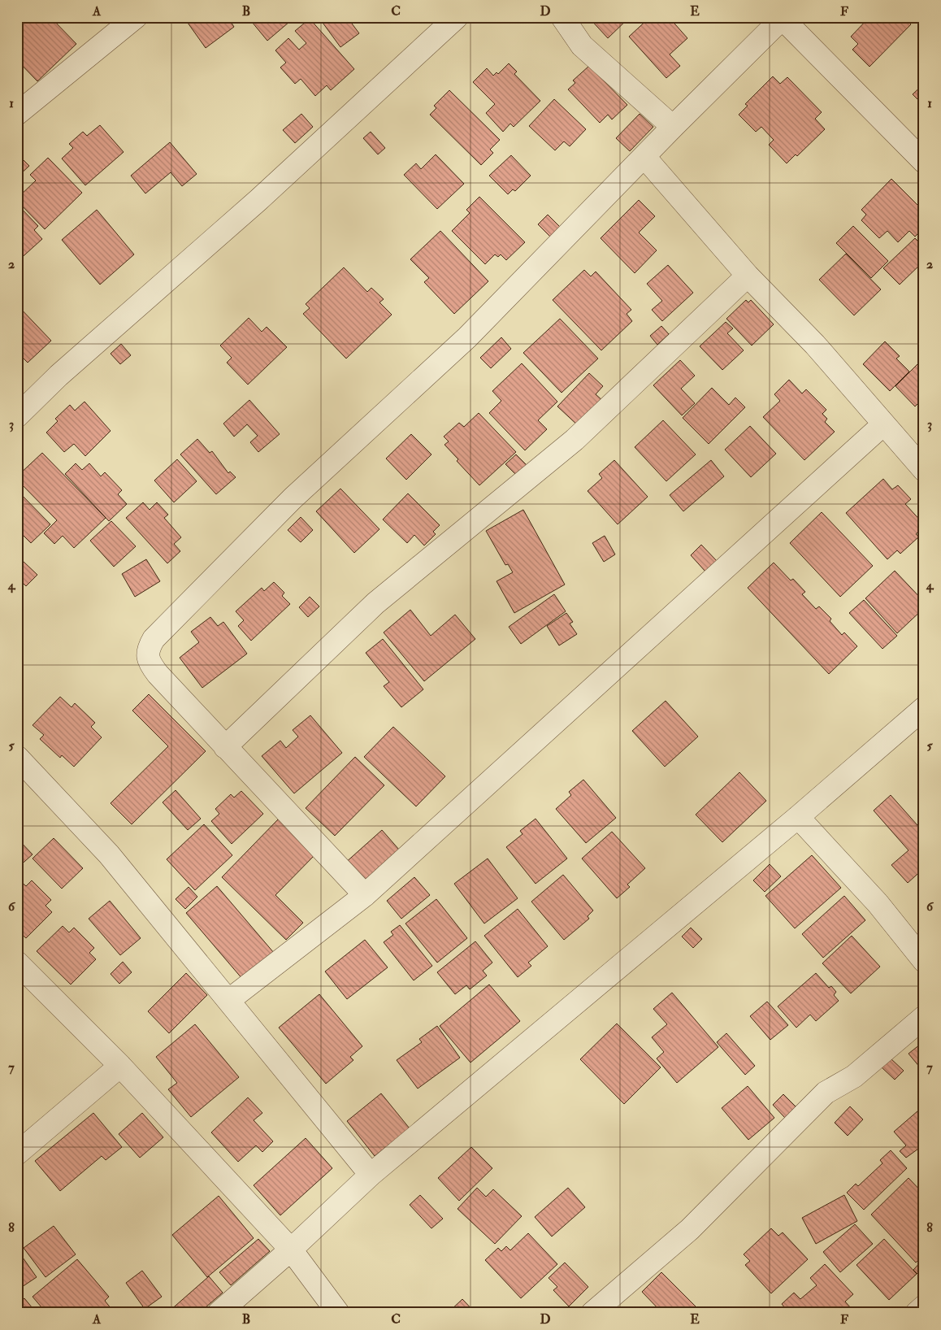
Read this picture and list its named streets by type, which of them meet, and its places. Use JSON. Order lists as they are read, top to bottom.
{
  "grid": {
    "columns": [
      "A",
      "B",
      "C",
      "D",
      "E",
      "F"
    ],
    "rows": [
      "1",
      "2",
      "3",
      "4",
      "5",
      "6",
      "7",
      "8"
    ]
  }
}
